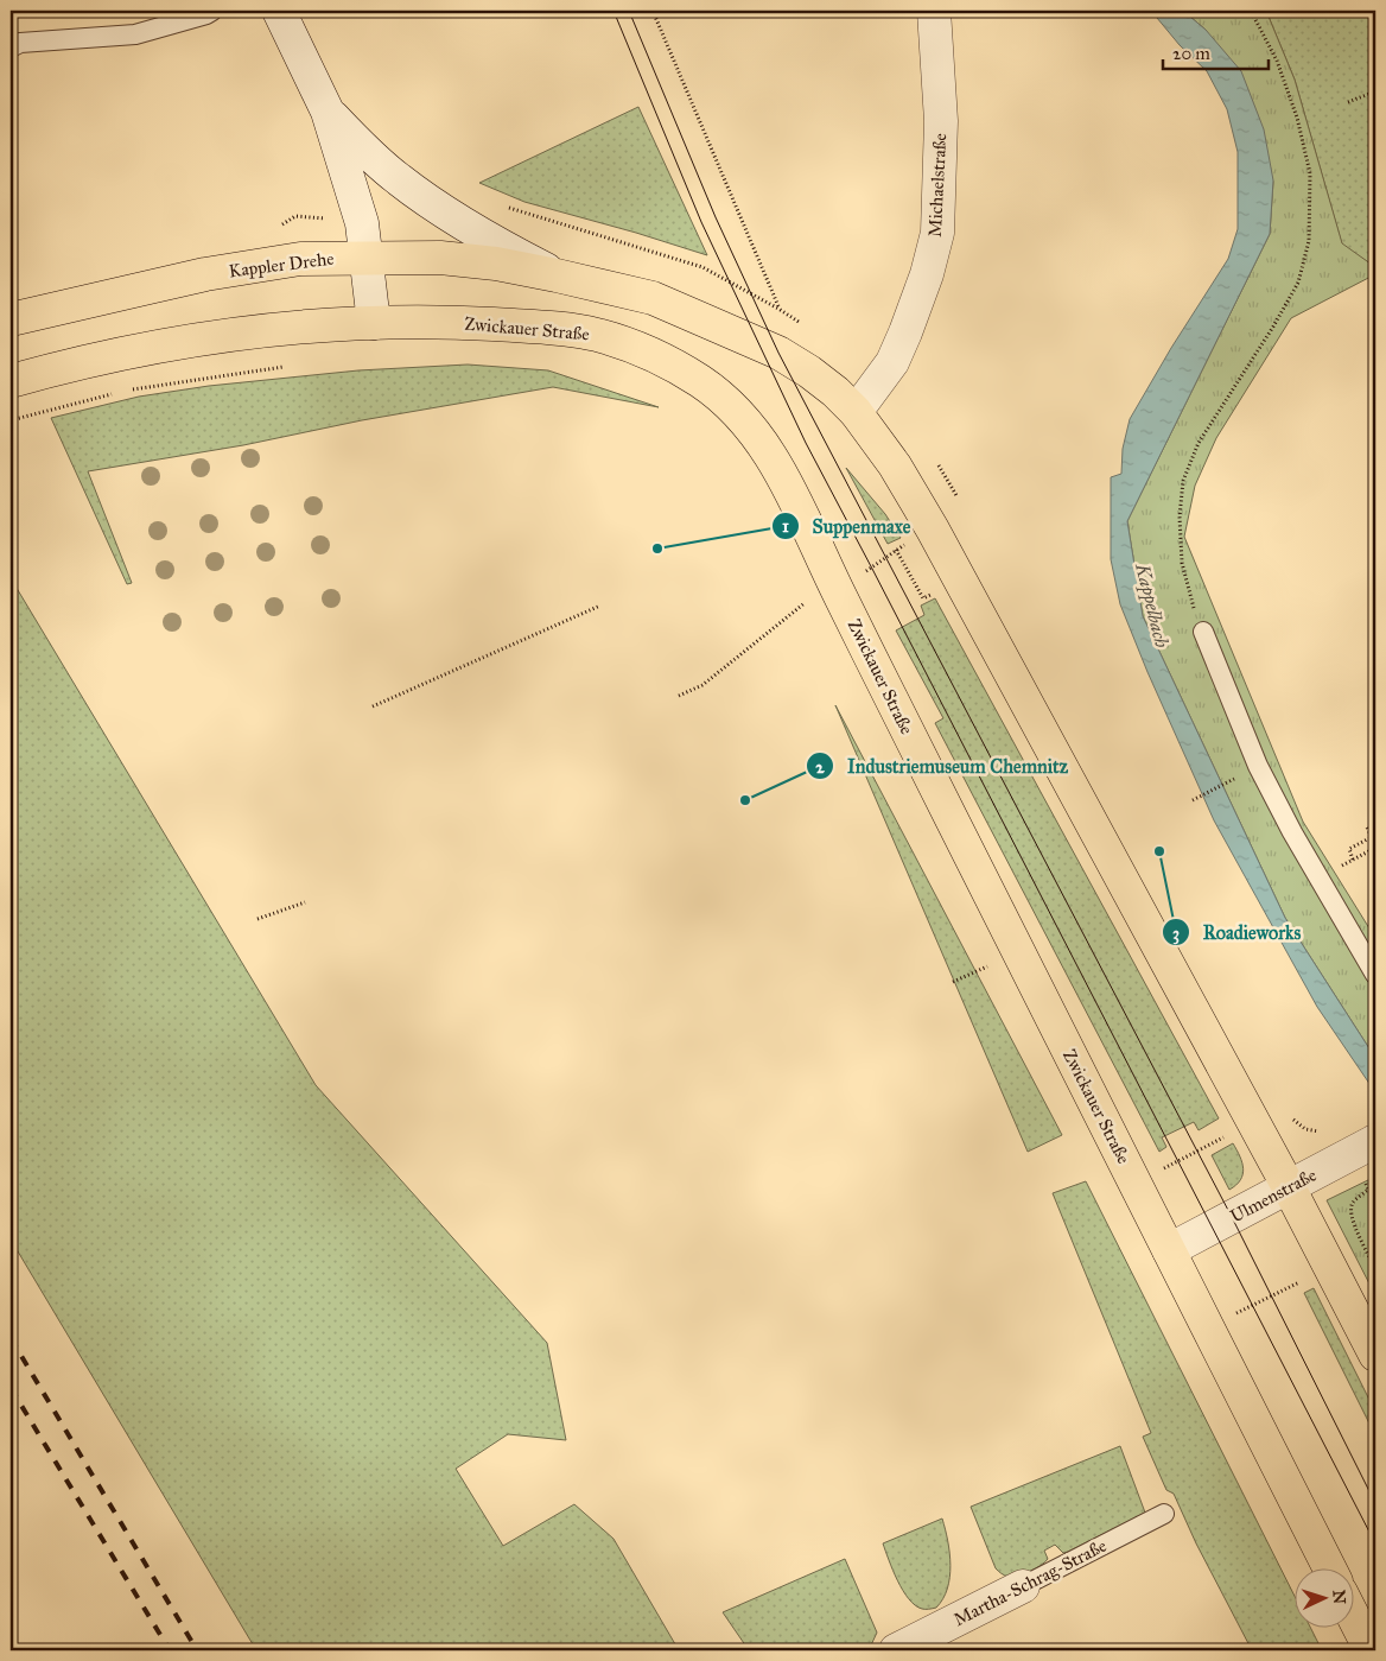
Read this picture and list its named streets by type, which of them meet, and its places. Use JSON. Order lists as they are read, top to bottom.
{
  "streets": {
    "main road": ["Kappler Drehe", "Zwickauer Straße"],
    "street": ["Michaelstraße", "Ulmenstraße", "Martha-Schrag-Straße"]
  },
  "crossings": [
    ["Zwickauer Straße", "Ulmenstraße"]
  ],
  "water": ["Kappelbach"],
  "places": ["Suppenmaxe", "Industriemuseum Chemnitz", "Roadieworks"],
  "scale_bar": "20 m",
  "north": "right"
}
